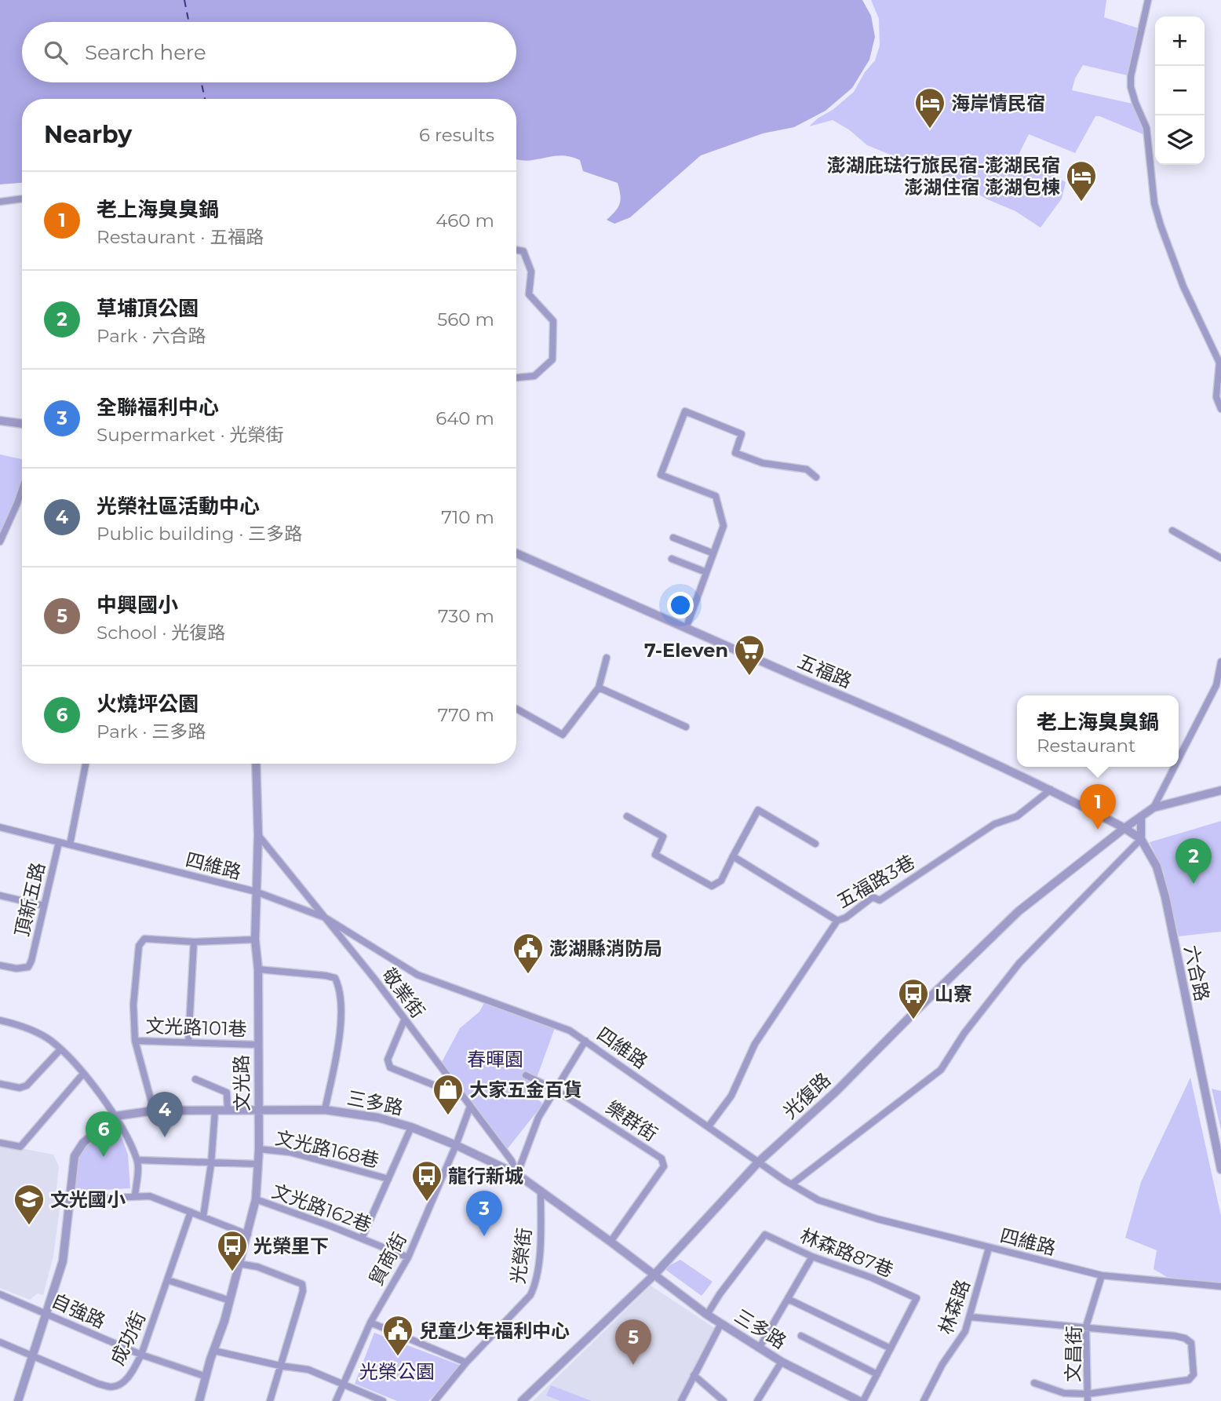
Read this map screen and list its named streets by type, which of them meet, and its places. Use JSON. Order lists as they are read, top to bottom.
{
  "streets": {
    "street": [
      "五福路",
      "四維路",
      "五福路3巷",
      "頂新五路",
      "六合路",
      "敬業街",
      "文光路101巷",
      "文光路",
      "光復路",
      "三多路",
      "樂群街",
      "文光路168巷",
      "文光路162巷",
      "林森路87巷",
      "光榮街",
      "貿商街",
      "林森路",
      "自強路",
      "成功街",
      "文昌街"
    ]
  },
  "crossings": [
    ["五福路", "五福路3巷"],
    ["五福路", "六合路"],
    ["五福路", "光復路"],
    ["四維路", "五福路3巷"],
    ["四維路", "頂新五路"],
    ["四維路", "敬業街"],
    ["四維路", "文光路"],
    ["四維路", "光復路"],
    ["四維路", "林森路"],
    ["四維路", "文昌街"],
    ["六合路", "光復路"],
    ["敬業街", "文光路"],
    ["敬業街", "三多路"],
    ["敬業街", "貿商街"],
    ["文光路101巷", "文光路"],
    ["文光路", "三多路"],
    ["文光路", "文光路168巷"],
    ["文光路", "文光路162巷"],
    ["文光路", "自強路"],
    ["光復路", "三多路"],
    ["三多路", "樂群街"],
    ["三多路", "林森路87巷"],
    ["三多路", "光榮街"],
    ["三多路", "貿商街"],
    ["文光路162巷", "貿商街"],
    ["自強路", "成功街"]
  ],
  "parks": ["春暉園", "光榮公園"],
  "places": {
    "hotel": ["海岸情民宿", "澎湖庇琺行旅民宿-澎湖民宿 澎湖住宿 澎湖包棟"],
    "supermarket": ["7-Eleven"],
    "public building": ["澎湖縣消防局", "兒童少年福利中心"],
    "bus stop": ["山寮", "龍行新城", "光榮里下"],
    "shop": ["大家五金百貨"],
    "school or university": ["文光國小"]
  },
  "page": {
    "map_buttons": ["+", "−"],
    "search": "Search here",
    "heading": ["Nearby", "6 results"],
    "list": [
      {
        "mark": "1",
        "name": "老上海臭臭鍋",
        "note": "Restaurant · 五福路",
        "value": "460 m"
      },
      {
        "mark": "2",
        "name": "草埔頂公園",
        "note": "Park · 六合路",
        "value": "560 m"
      },
      {
        "mark": "3",
        "name": "全聯福利中心",
        "note": "Supermarket · 光榮街",
        "value": "640 m"
      },
      {
        "mark": "4",
        "name": "光榮社區活動中心",
        "note": "Public building · 三多路",
        "value": "710 m"
      },
      {
        "mark": "5",
        "name": "中興國小",
        "note": "School · 光復路",
        "value": "730 m"
      },
      {
        "mark": "6",
        "name": "火燒坪公園",
        "note": "Park · 三多路",
        "value": "770 m"
      }
    ],
    "popup": ["老上海臭臭鍋", "Restaurant"],
    "pins": [
      "1",
      "2",
      "4",
      "6",
      "3",
      "5"
    ]
  }
}
